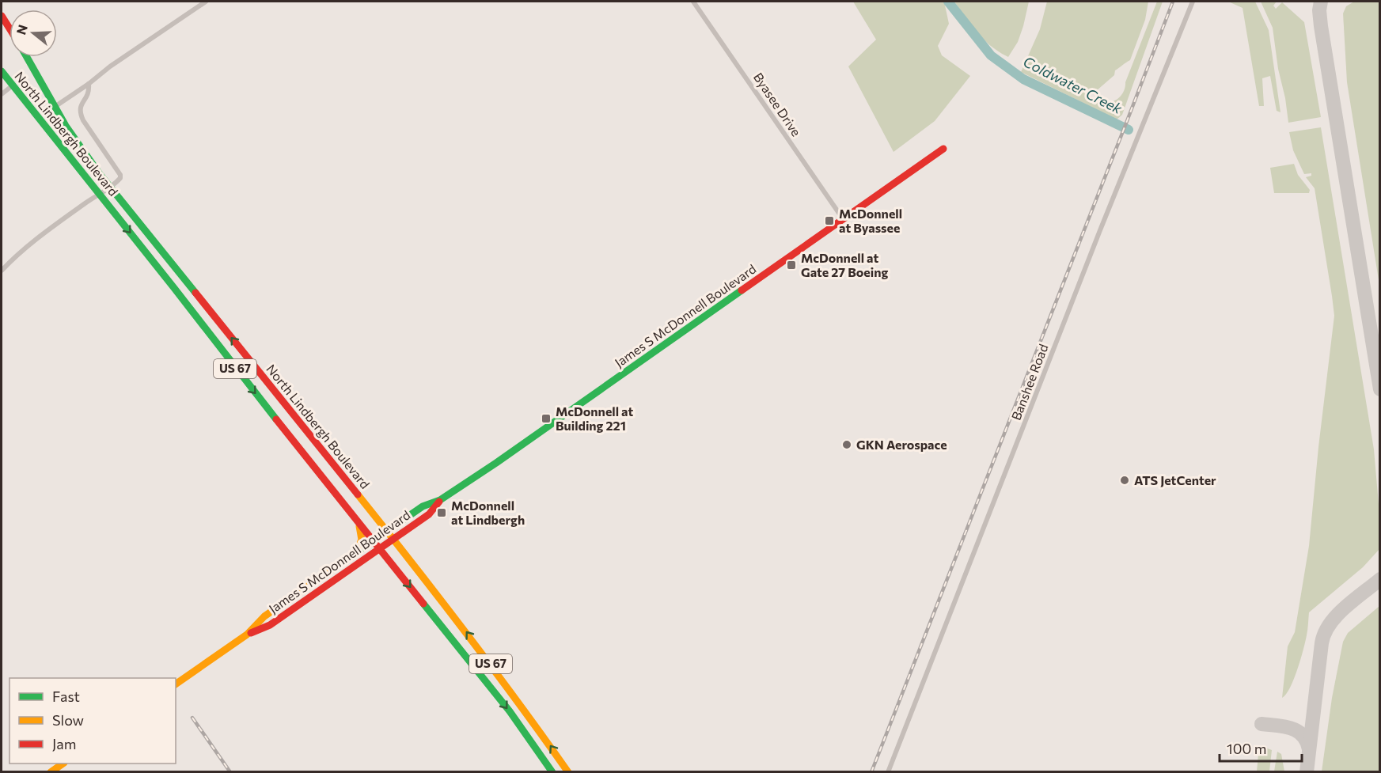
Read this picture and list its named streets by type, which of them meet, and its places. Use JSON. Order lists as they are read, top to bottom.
{
  "streets": {
    "main road": ["North Lindbergh Boulevard", "James S McDonnell Boulevard", "US 67"],
    "street": ["Byasee Drive", "Banshee Road"]
  },
  "crossings": [
    ["Byasee Drive", "James S McDonnell Boulevard"],
    ["North Lindbergh Boulevard", "James S McDonnell Boulevard"]
  ],
  "water": ["Coldwater Creek"],
  "places": {
    "transit": [
      "McDonnell at Byassee",
      "McDonnell at Gate 27 Boeing",
      "McDonnell at Building 221",
      "McDonnell at Lindbergh"
    ],
    "other": ["GKN Aerospace", "ATS JetCenter"]
  },
  "legend": ["Fast", "Slow", "Jam"],
  "scale_bar": "100 m",
  "north": "left"
}
